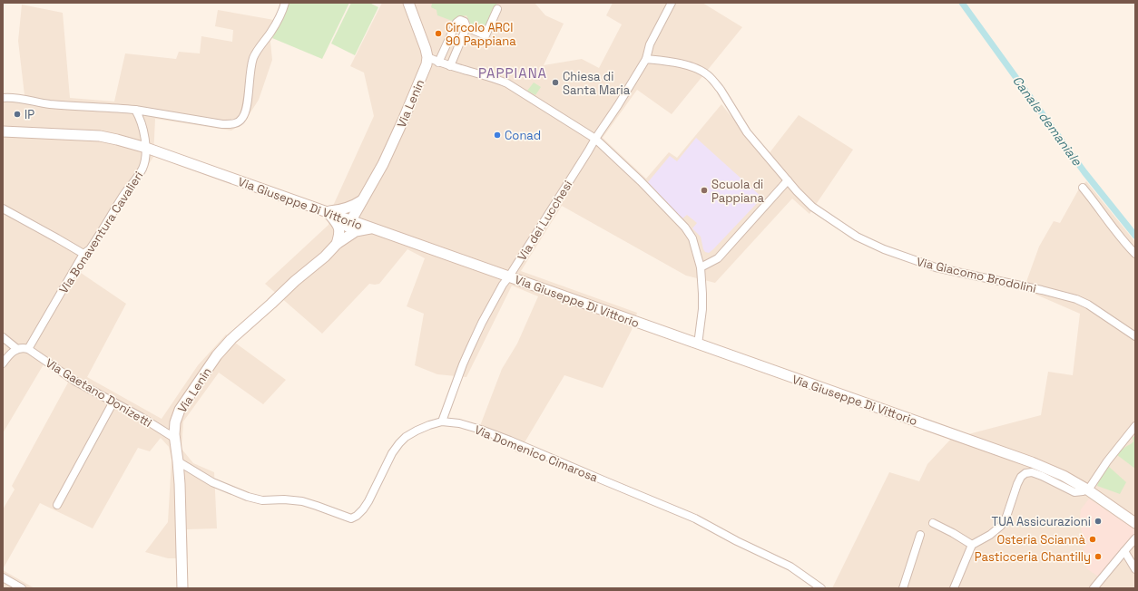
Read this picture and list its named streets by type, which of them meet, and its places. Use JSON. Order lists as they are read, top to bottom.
{
  "streets": {
    "main road": ["Via Lenin", "Via Giuseppe Di Vittorio"],
    "street": [
      "Via dei Lucchesi",
      "Via Bonaventura Cavalieri",
      "Via Giacomo Brodolini",
      "Via Gaetano Donizetti",
      "Via Domenico Cimarosa"
    ]
  },
  "crossings": [
    ["Via Lenin", "Via Giuseppe Di Vittorio"],
    ["Via Lenin", "Via Gaetano Donizetti"],
    ["Via Lenin", "Via Domenico Cimarosa"],
    ["Via Giuseppe Di Vittorio", "Via dei Lucchesi"],
    ["Via Giuseppe Di Vittorio", "Via Bonaventura Cavalieri"],
    ["Via dei Lucchesi", "Via Domenico Cimarosa"],
    ["Via Bonaventura Cavalieri", "Via Gaetano Donizetti"]
  ],
  "districts": ["PAPPIANA"],
  "water": ["Canale demaniale"],
  "places": [
    "Circolo ARCI 90 Pappiana",
    "Chiesa di Santa Maria",
    "IP",
    "Conad",
    "Scuola di Pappiana",
    "TUA Assicurazioni",
    "Osteria Sciannà",
    "Pasticceria Chantilly"
  ]
}
